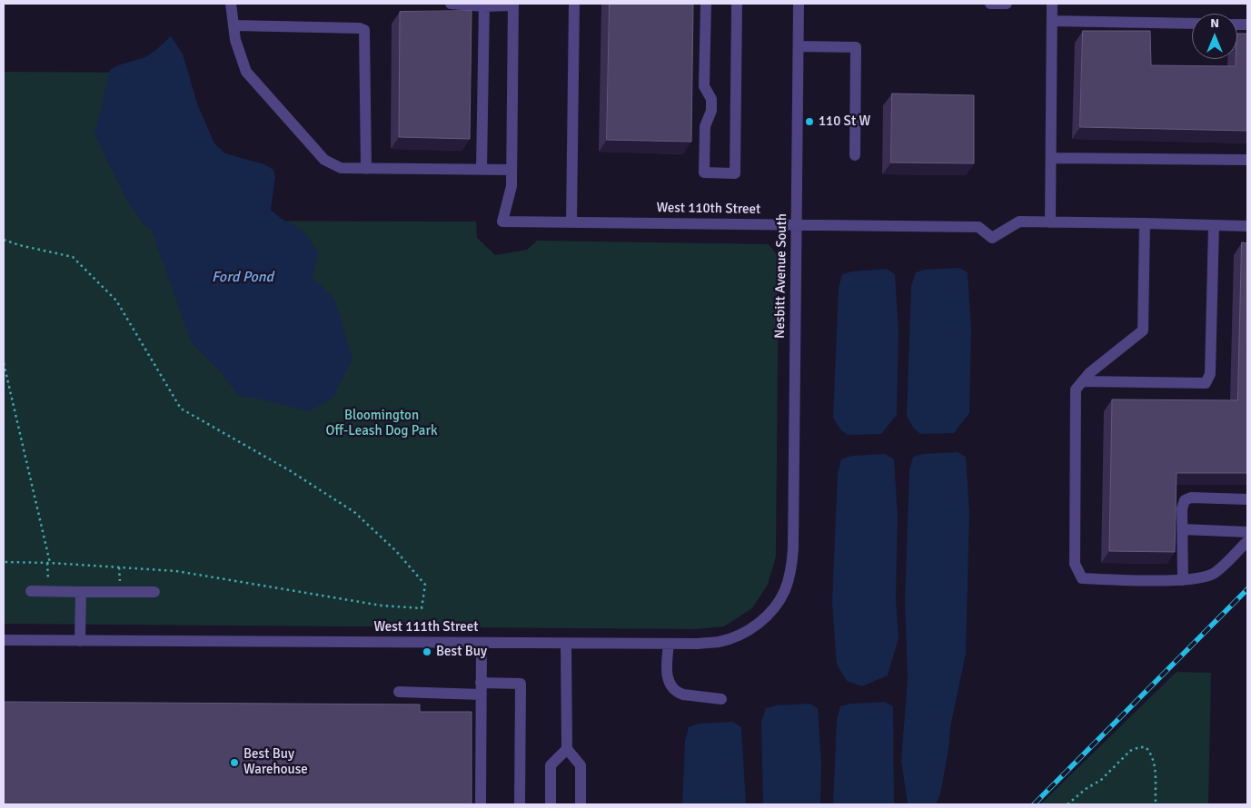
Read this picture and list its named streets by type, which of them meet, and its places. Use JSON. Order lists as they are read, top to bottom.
{
  "streets": {
    "street": ["West 110th Street", "Nesbitt Avenue South", "West 111th Street"]
  },
  "crossings": [
    ["West 110th Street", "Nesbitt Avenue South"],
    ["Nesbitt Avenue South", "West 111th Street"]
  ],
  "water": ["Ford Pond"],
  "parks": ["Bloomington Off-Leash Dog Park"],
  "places": ["110 St W", "Best Buy", "Best Buy Warehouse"],
  "north": "top"
}
